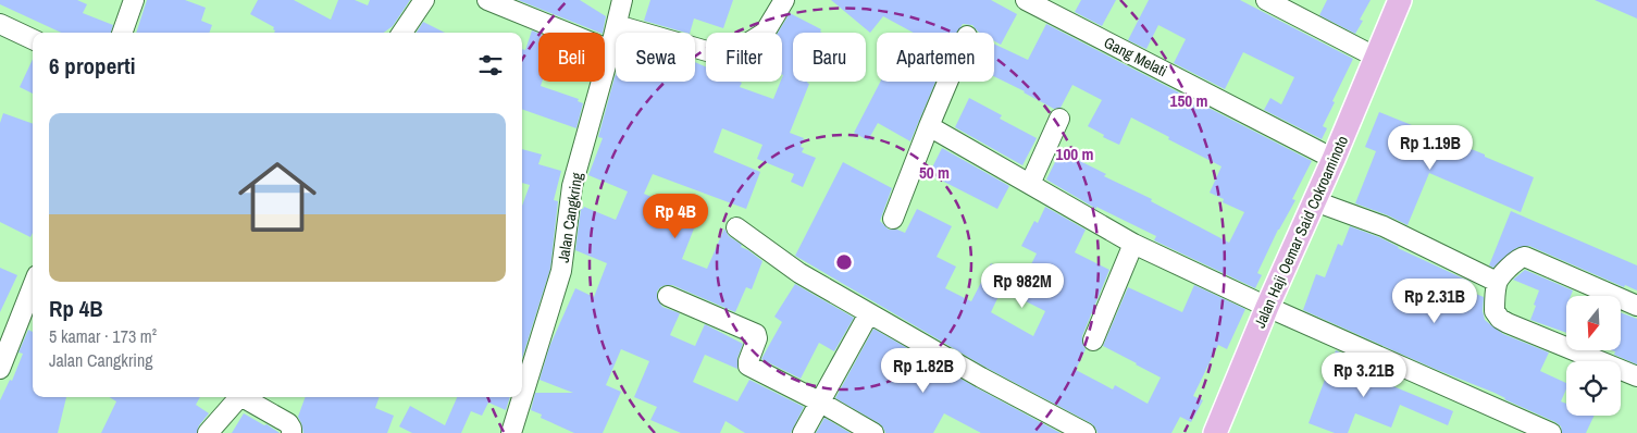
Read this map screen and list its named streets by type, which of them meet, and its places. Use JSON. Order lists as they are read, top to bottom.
{
  "streets": {
    "main road": ["Jalan Haji Oemar Said Cokroaminoto"],
    "street": ["Gang Melati", "Jalan Cangkring"]
  },
  "crossings": [
    ["Gang Melati", "Jalan Haji Oemar Said Cokroaminoto"]
  ],
  "north": "bottom",
  "page": {
    "chip": [
      "Beli",
      "Sewa",
      "Filter",
      "Baru",
      "Apartemen"
    ],
    "heading": "6 properti",
    "list": [
      {
        "name": "Rp 4B",
        "note": "5 kamar · 173 m² · Jalan Cangkring"
      }
    ],
    "price": [
      "Rp 1.19B",
      "Rp 4B",
      "Rp 982M",
      "Rp 2.31B",
      "Rp 1.82B",
      "Rp 3.21B"
    ]
  },
  "rings": ["150 m", "100 m", "50 m"]
}
